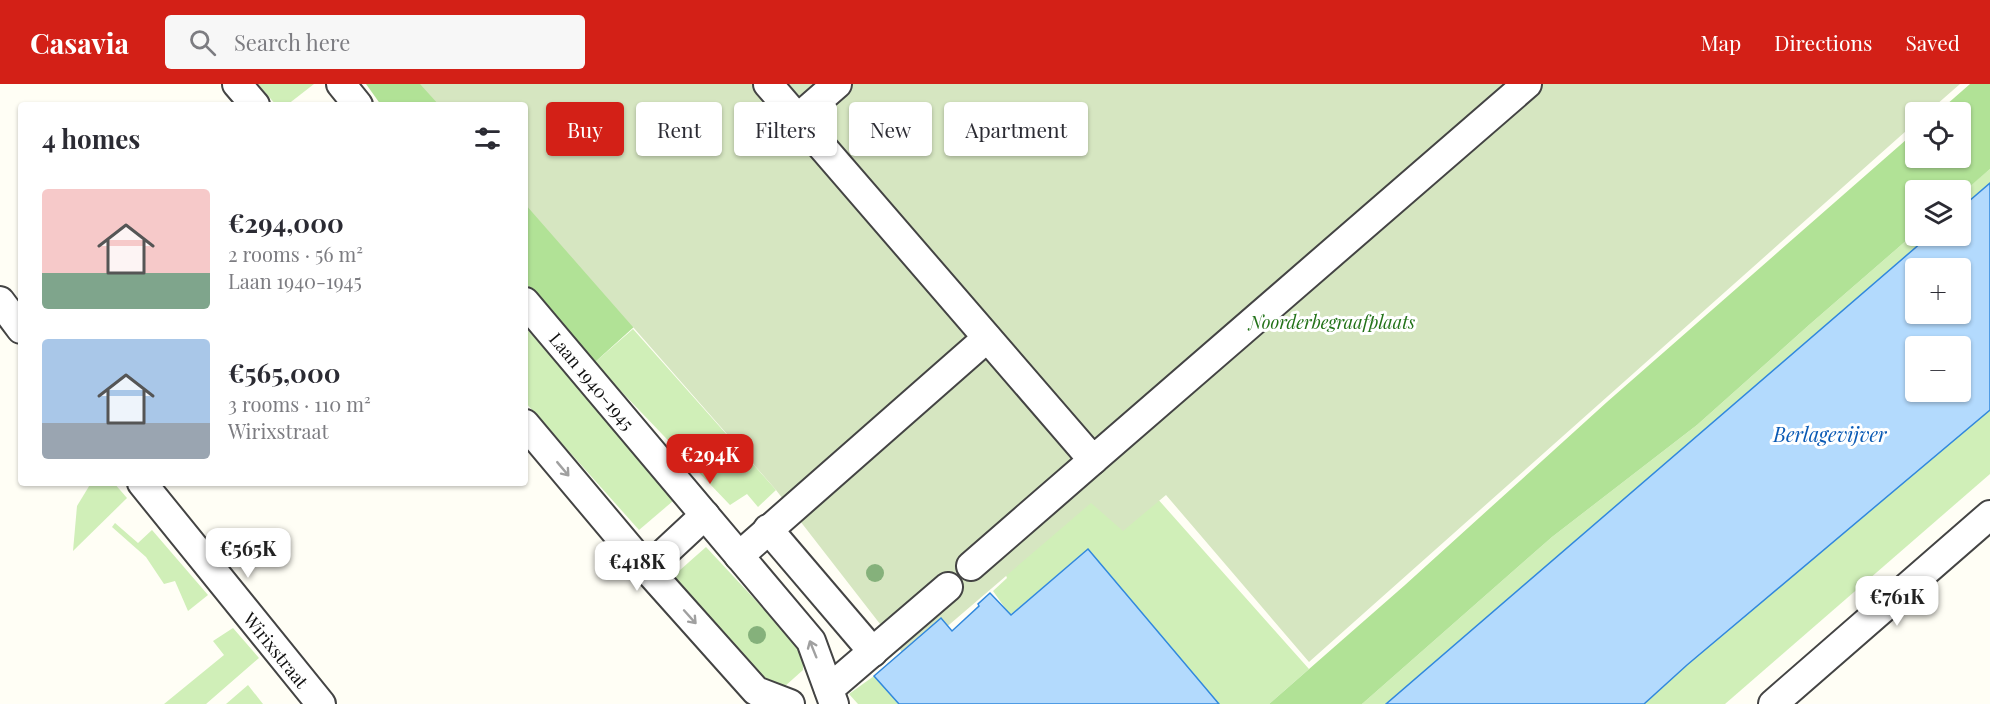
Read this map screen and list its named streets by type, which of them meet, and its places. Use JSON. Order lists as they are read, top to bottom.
{
  "streets": {
    "street": ["Laan 1940-1945", "Wirixstraat"]
  },
  "water": ["Berlagevijver"],
  "parks": ["Noorderbegraafplaats"],
  "page": {
    "header": "Casavia",
    "search": "Search here",
    "nav": ["Map", "Directions", "Saved"],
    "map_buttons": ["+", "−"],
    "chip": [
      "Buy",
      "Rent",
      "Filters",
      "New",
      "Apartment"
    ],
    "heading": "4 homes",
    "list": [
      {
        "name": "€294,000",
        "note": "2 rooms · 56 m² · Laan 1940-1945"
      },
      {
        "name": "€565,000",
        "note": "3 rooms · 110 m² · Wirixstraat"
      }
    ],
    "price": [
      "€294K",
      "€565K",
      "€418K",
      "€761K"
    ]
  }
}
